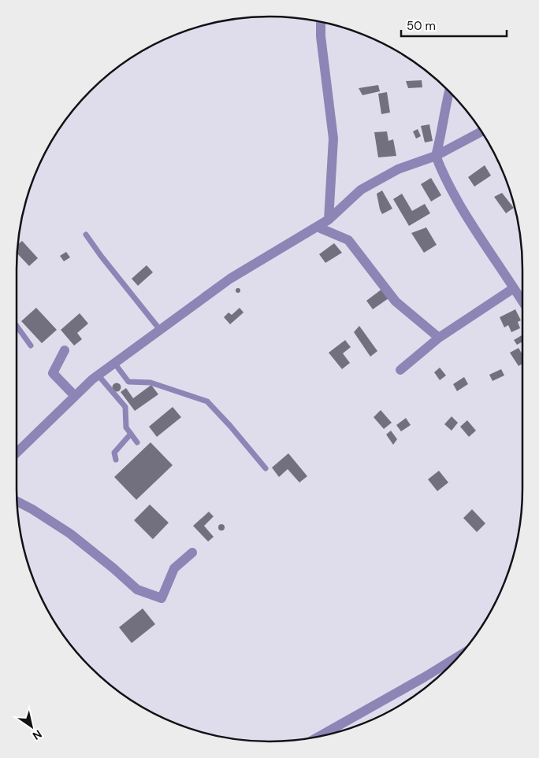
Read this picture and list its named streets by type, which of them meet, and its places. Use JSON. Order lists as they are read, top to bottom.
{
  "scale_bar": "50 m",
  "north": "bottom right"
}
